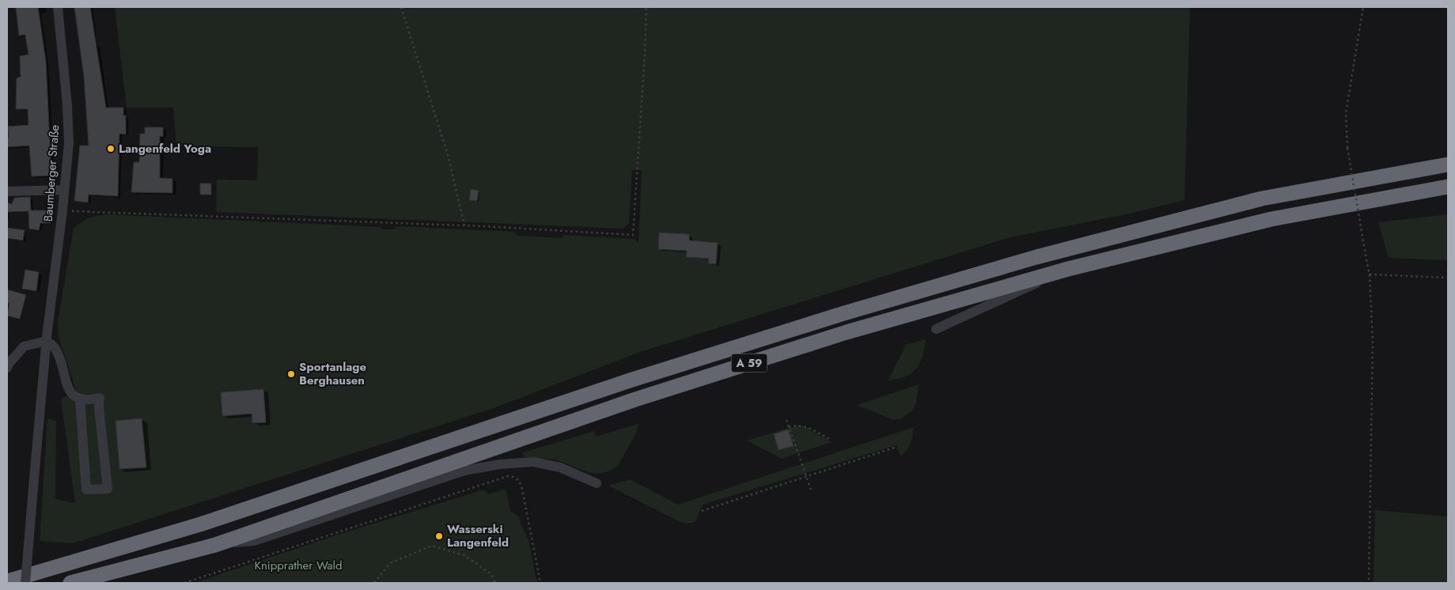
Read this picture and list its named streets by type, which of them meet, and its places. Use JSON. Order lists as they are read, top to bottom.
{
  "streets": {
    "highway": ["A 59"],
    "street": ["Baumberger Straße"]
  },
  "parks": ["Knipprather Wald"],
  "places": ["Langenfeld Yoga", "Sportanlage Berghausen", "Wasserski Langenfeld"]
}
